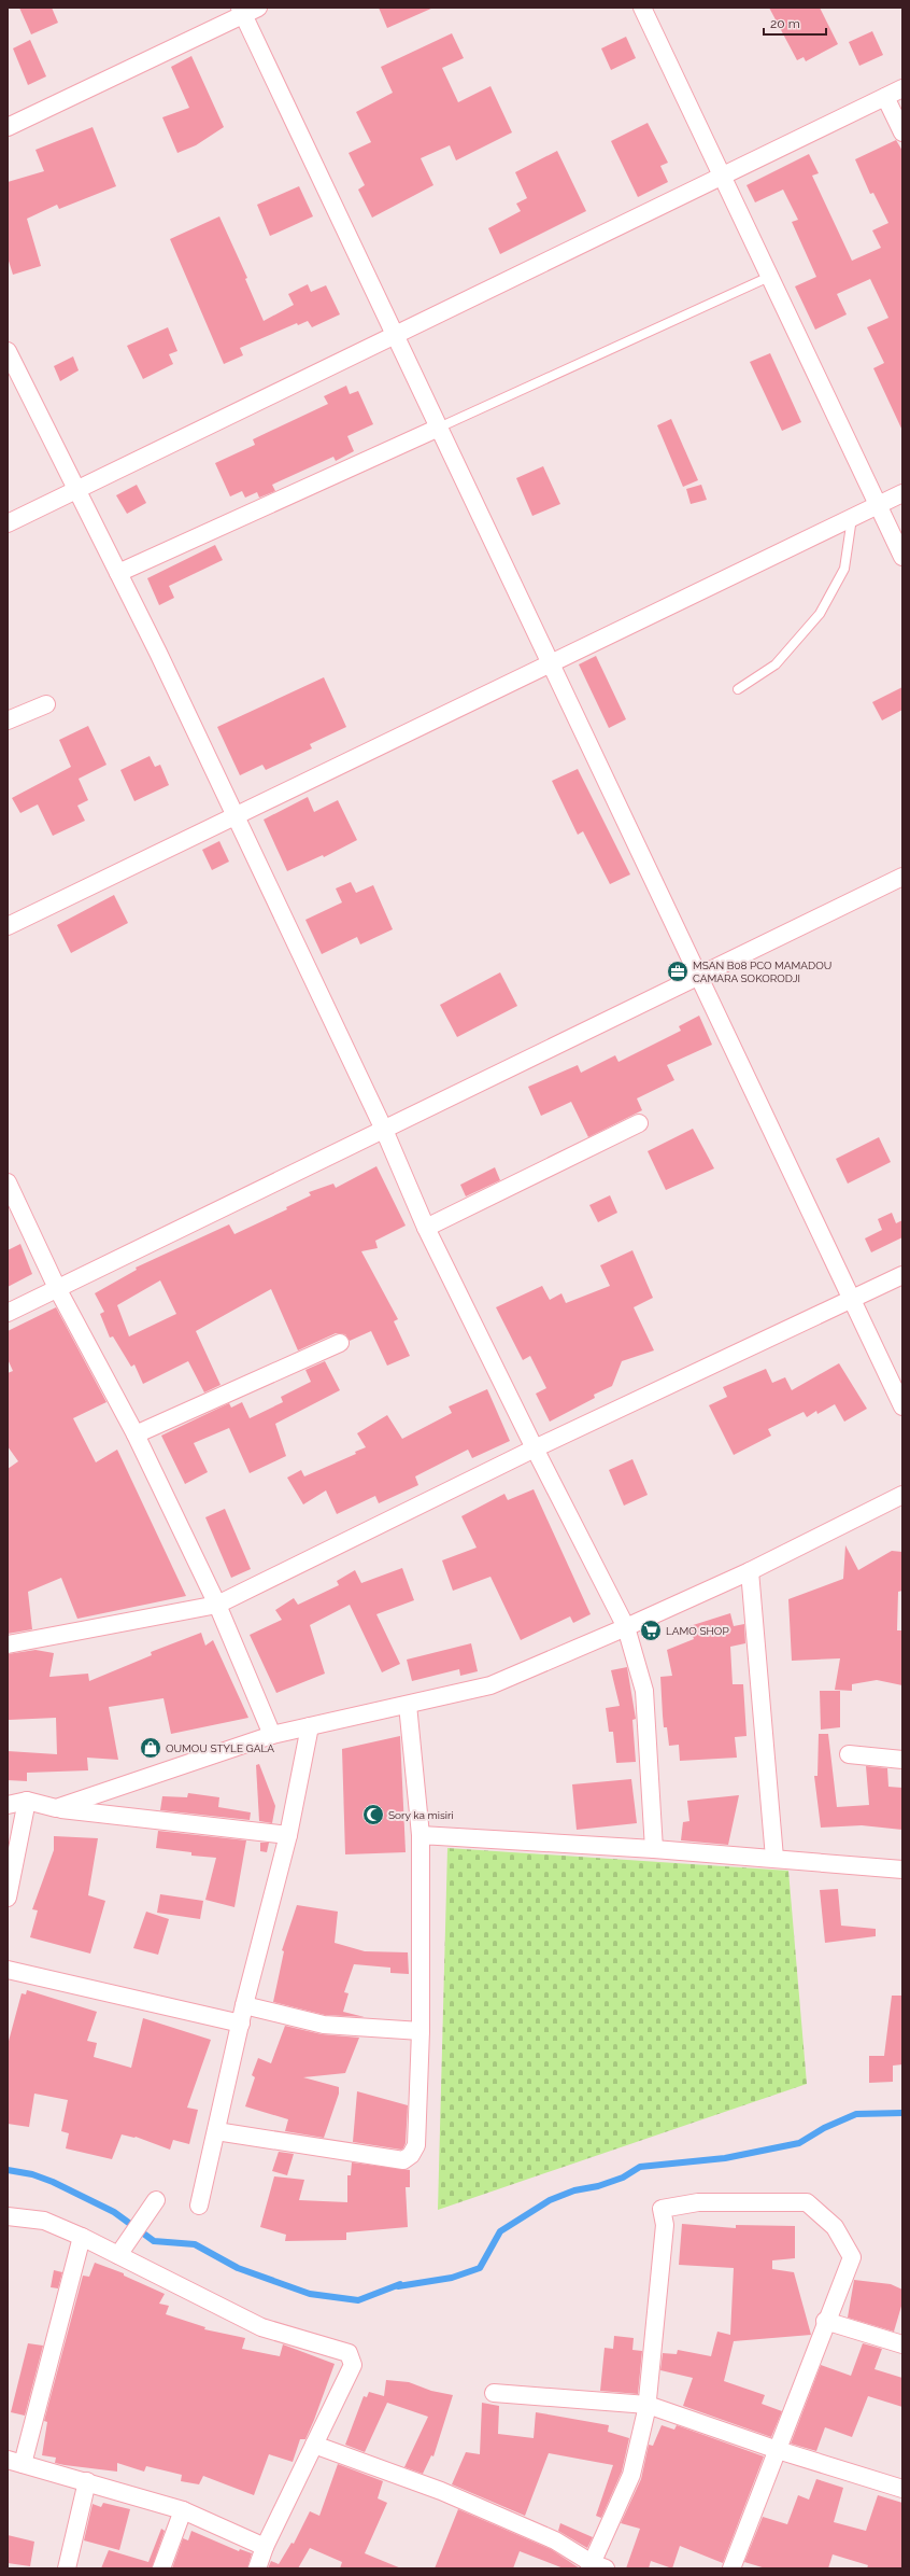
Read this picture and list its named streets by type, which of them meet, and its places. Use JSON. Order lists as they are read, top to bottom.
{
  "places": {
    "office": ["MSAN B08 PCO MAMADOU CAMARA SOKORODJI"],
    "supermarket": ["LAMO SHOP"],
    "shop": ["OUMOU STYLE GALA"],
    "mosque": ["Sory ka misiri"]
  },
  "scale_bar": "20 m"
}
